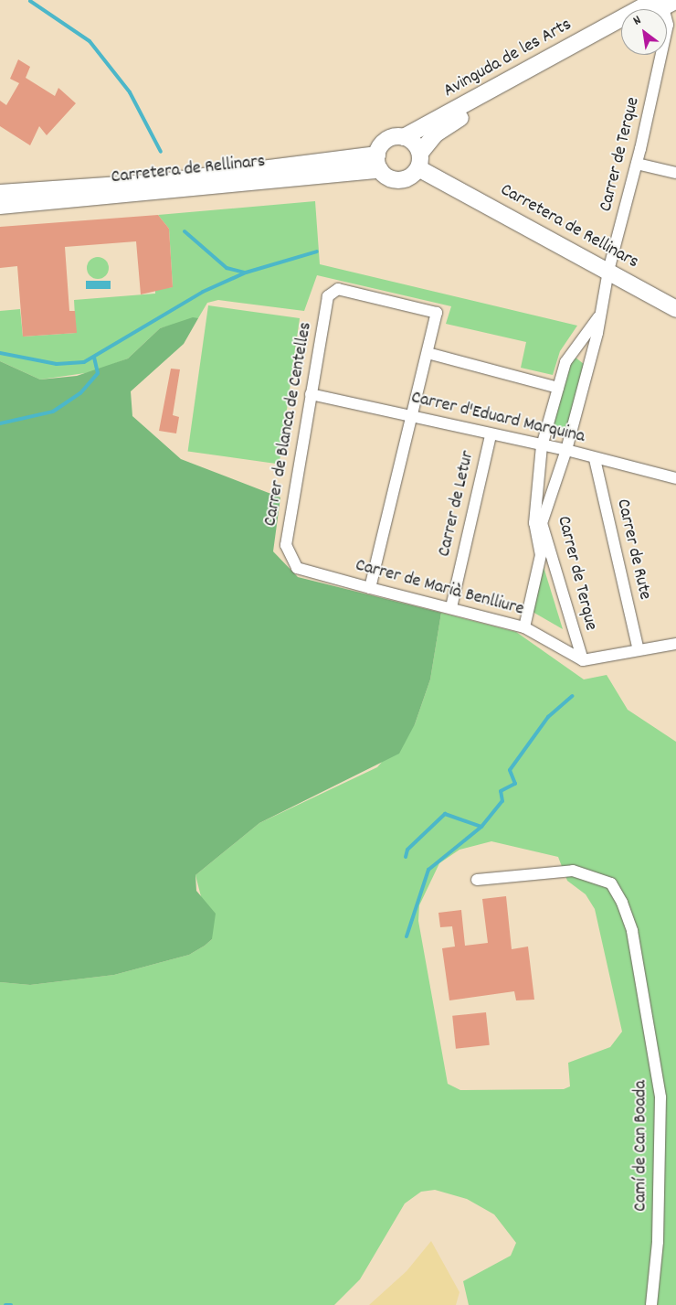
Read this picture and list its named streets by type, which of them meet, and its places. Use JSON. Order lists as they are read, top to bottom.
{
  "streets": {
    "street": [
      "Avinguda de les Arts",
      "Carrer de Terque",
      "Carretera de Rellinars",
      "Carrer d'Eduard Marquina",
      "Carrer de Blanca de Centelles",
      "Carrer de Letur",
      "Carrer de Rute",
      "Carrer de Marià Benlliure",
      "Camí de Can Boada"
    ]
  },
  "crossings": [
    ["Avinguda de les Arts", "Carrer de Terque"],
    ["Avinguda de les Arts", "Carretera de Rellinars"],
    ["Carrer de Terque", "Carretera de Rellinars"],
    ["Carrer de Terque", "Carrer d'Eduard Marquina"],
    ["Carrer de Terque", "Carrer de Marià Benlliure"],
    ["Carrer d'Eduard Marquina", "Carrer de Blanca de Centelles"],
    ["Carrer d'Eduard Marquina", "Carrer de Letur"],
    ["Carrer d'Eduard Marquina", "Carrer de Rute"],
    ["Carrer de Blanca de Centelles", "Carrer de Marià Benlliure"],
    ["Carrer de Letur", "Carrer de Marià Benlliure"]
  ],
  "north": "top left"
}
